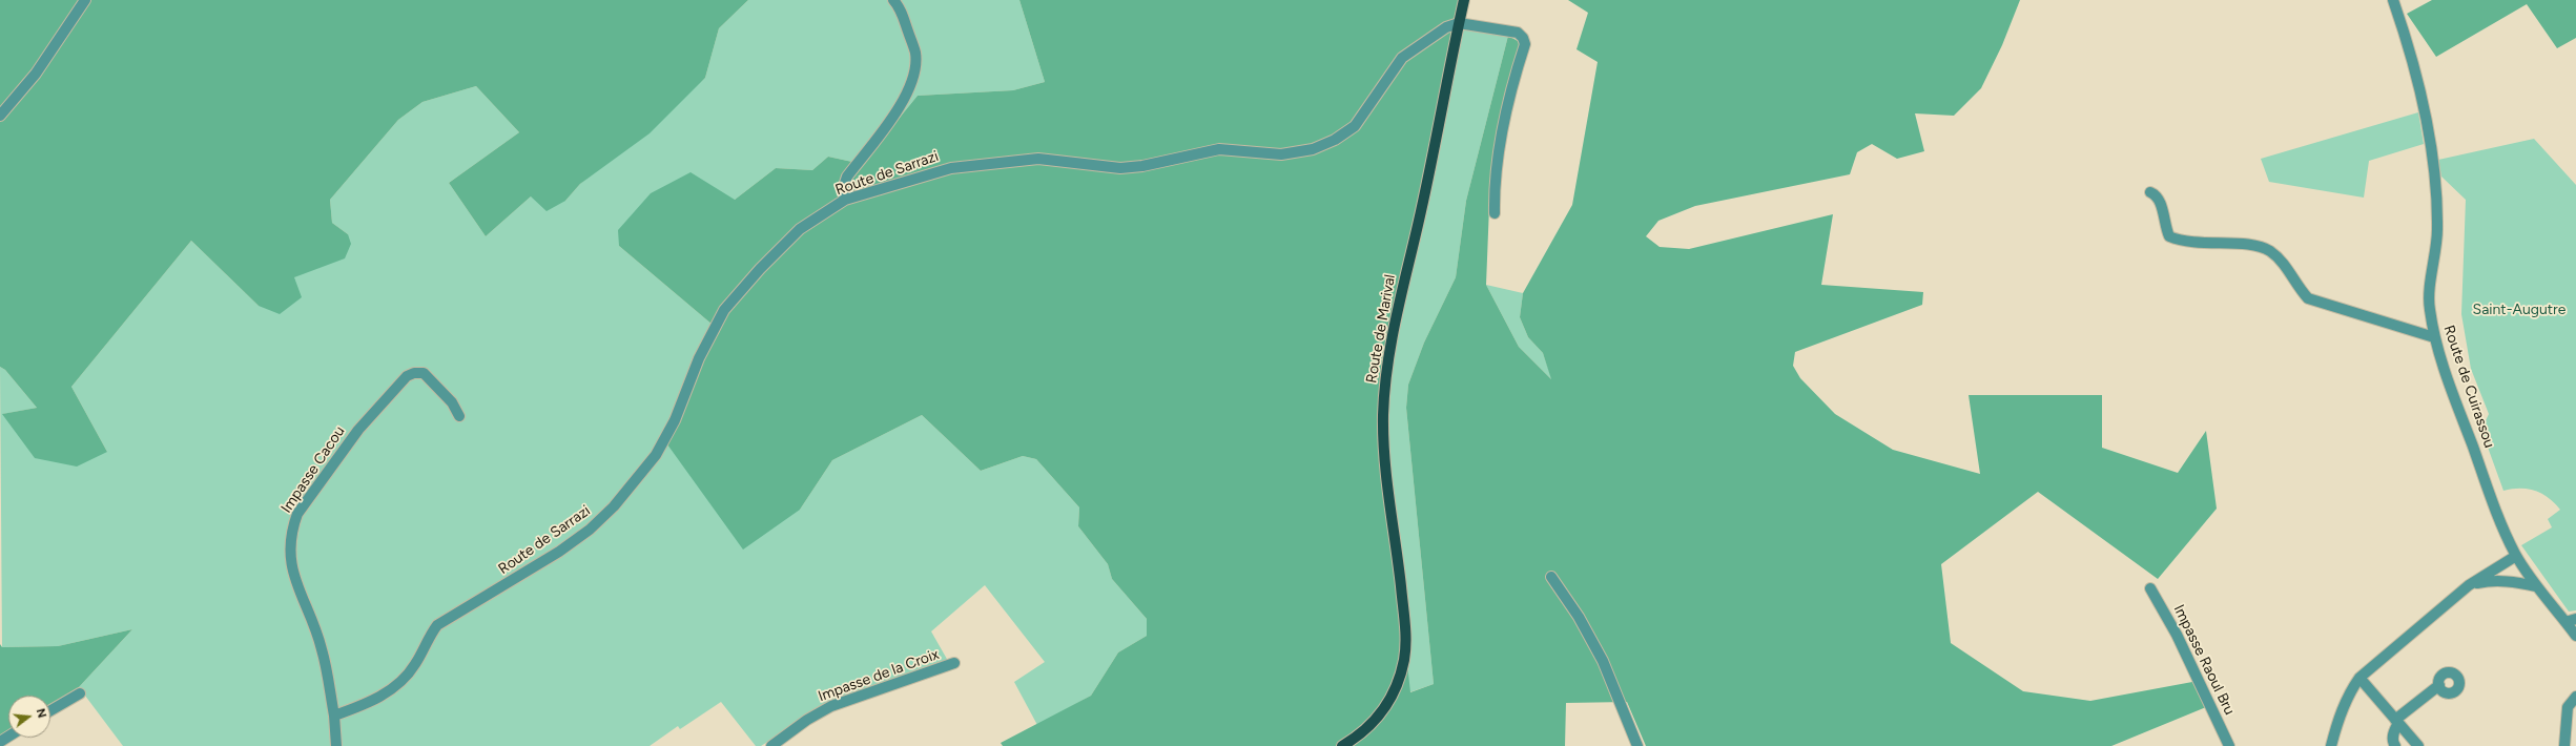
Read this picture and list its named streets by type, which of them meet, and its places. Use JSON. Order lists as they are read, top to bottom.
{
  "streets": {
    "main road": ["Route de Marival"],
    "street": [
      "Route de Sarrazi",
      "Route de Cuirassou",
      "Impasse Cacou",
      "Impasse Raoul Bru",
      "Impasse de la Croix"
    ]
  },
  "crossings": [
    ["Route de Sarrazi", "Route de Marival"],
    ["Route de Sarrazi", "Impasse Cacou"]
  ],
  "parks": ["Saint-Augutre"],
  "north": "right"
}
